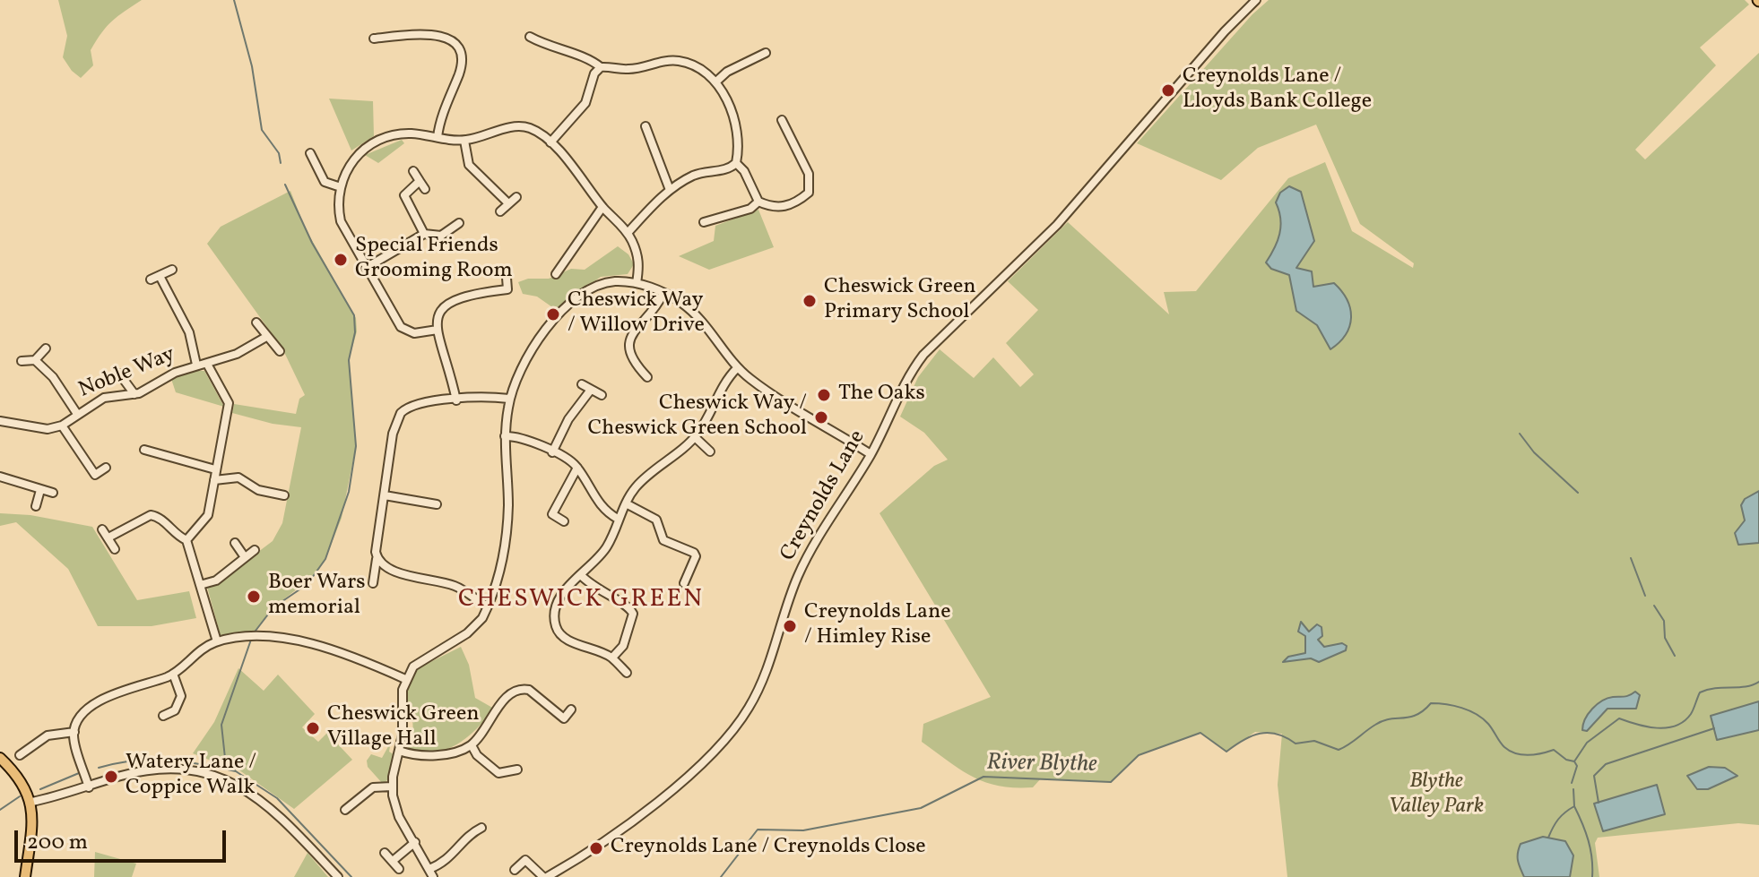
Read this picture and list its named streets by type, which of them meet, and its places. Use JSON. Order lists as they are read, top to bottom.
{
  "streets": {
    "street": ["Noble Way", "Creynolds Lane"]
  },
  "districts": ["CHESWICK GREEN"],
  "water": ["River Blythe"],
  "parks": ["Blythe Valley Park"],
  "places": [
    "Creynolds Lane / Lloyds Bank College",
    "Special Friends Grooming Room",
    "Cheswick Green Primary School",
    "Cheswick Way / Willow Drive",
    "The Oaks",
    "Cheswick Way / Cheswick Green School",
    "Boer Wars memorial",
    "Creynolds Lane / Himley Rise",
    "Cheswick Green Village Hall",
    "Watery Lane / Coppice Walk",
    "Creynolds Lane / Creynolds Close"
  ],
  "scale_bar": "200 m"
}
